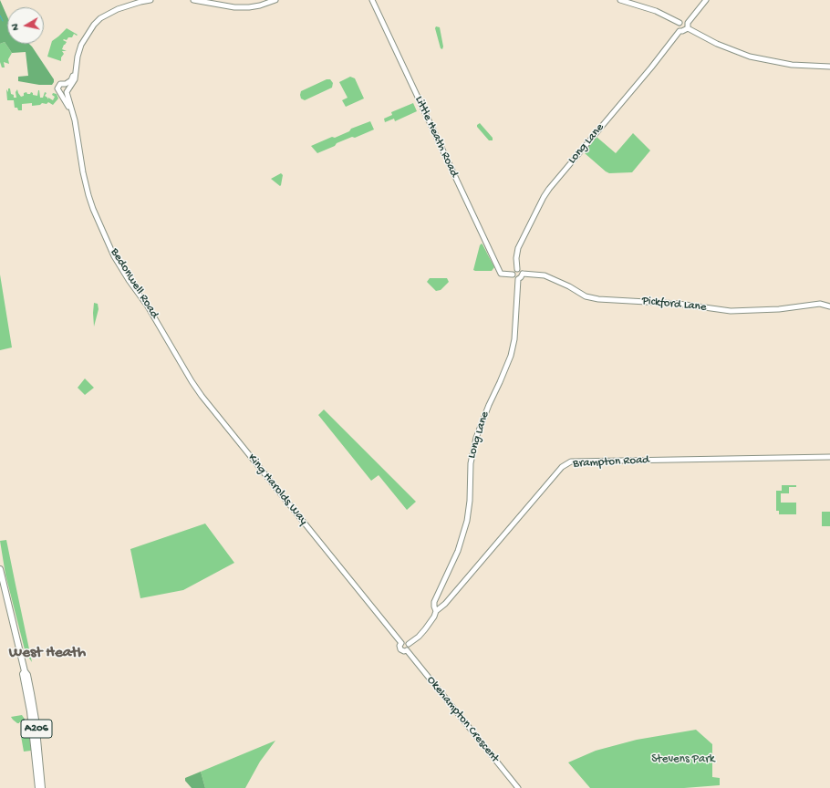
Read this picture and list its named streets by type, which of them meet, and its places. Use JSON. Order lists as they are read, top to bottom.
{
  "streets": {
    "main road": ["A206"],
    "street": [
      "Little Heath Road",
      "Long Lane",
      "Bedonwell Road",
      "Pickford Lane",
      "Brampton Road",
      "King Harolds Way",
      "Okehampton Crescent"
    ]
  },
  "crossings": [
    ["Little Heath Road", "Long Lane"],
    ["Little Heath Road", "Pickford Lane"],
    ["Long Lane", "Pickford Lane"],
    ["Long Lane", "Brampton Road"],
    ["Bedonwell Road", "King Harolds Way"],
    ["Brampton Road", "King Harolds Way"],
    ["Brampton Road", "Okehampton Crescent"],
    ["King Harolds Way", "Okehampton Crescent"]
  ],
  "districts": ["West Heath"],
  "parks": ["Stevens Park"],
  "north": "left"
}
